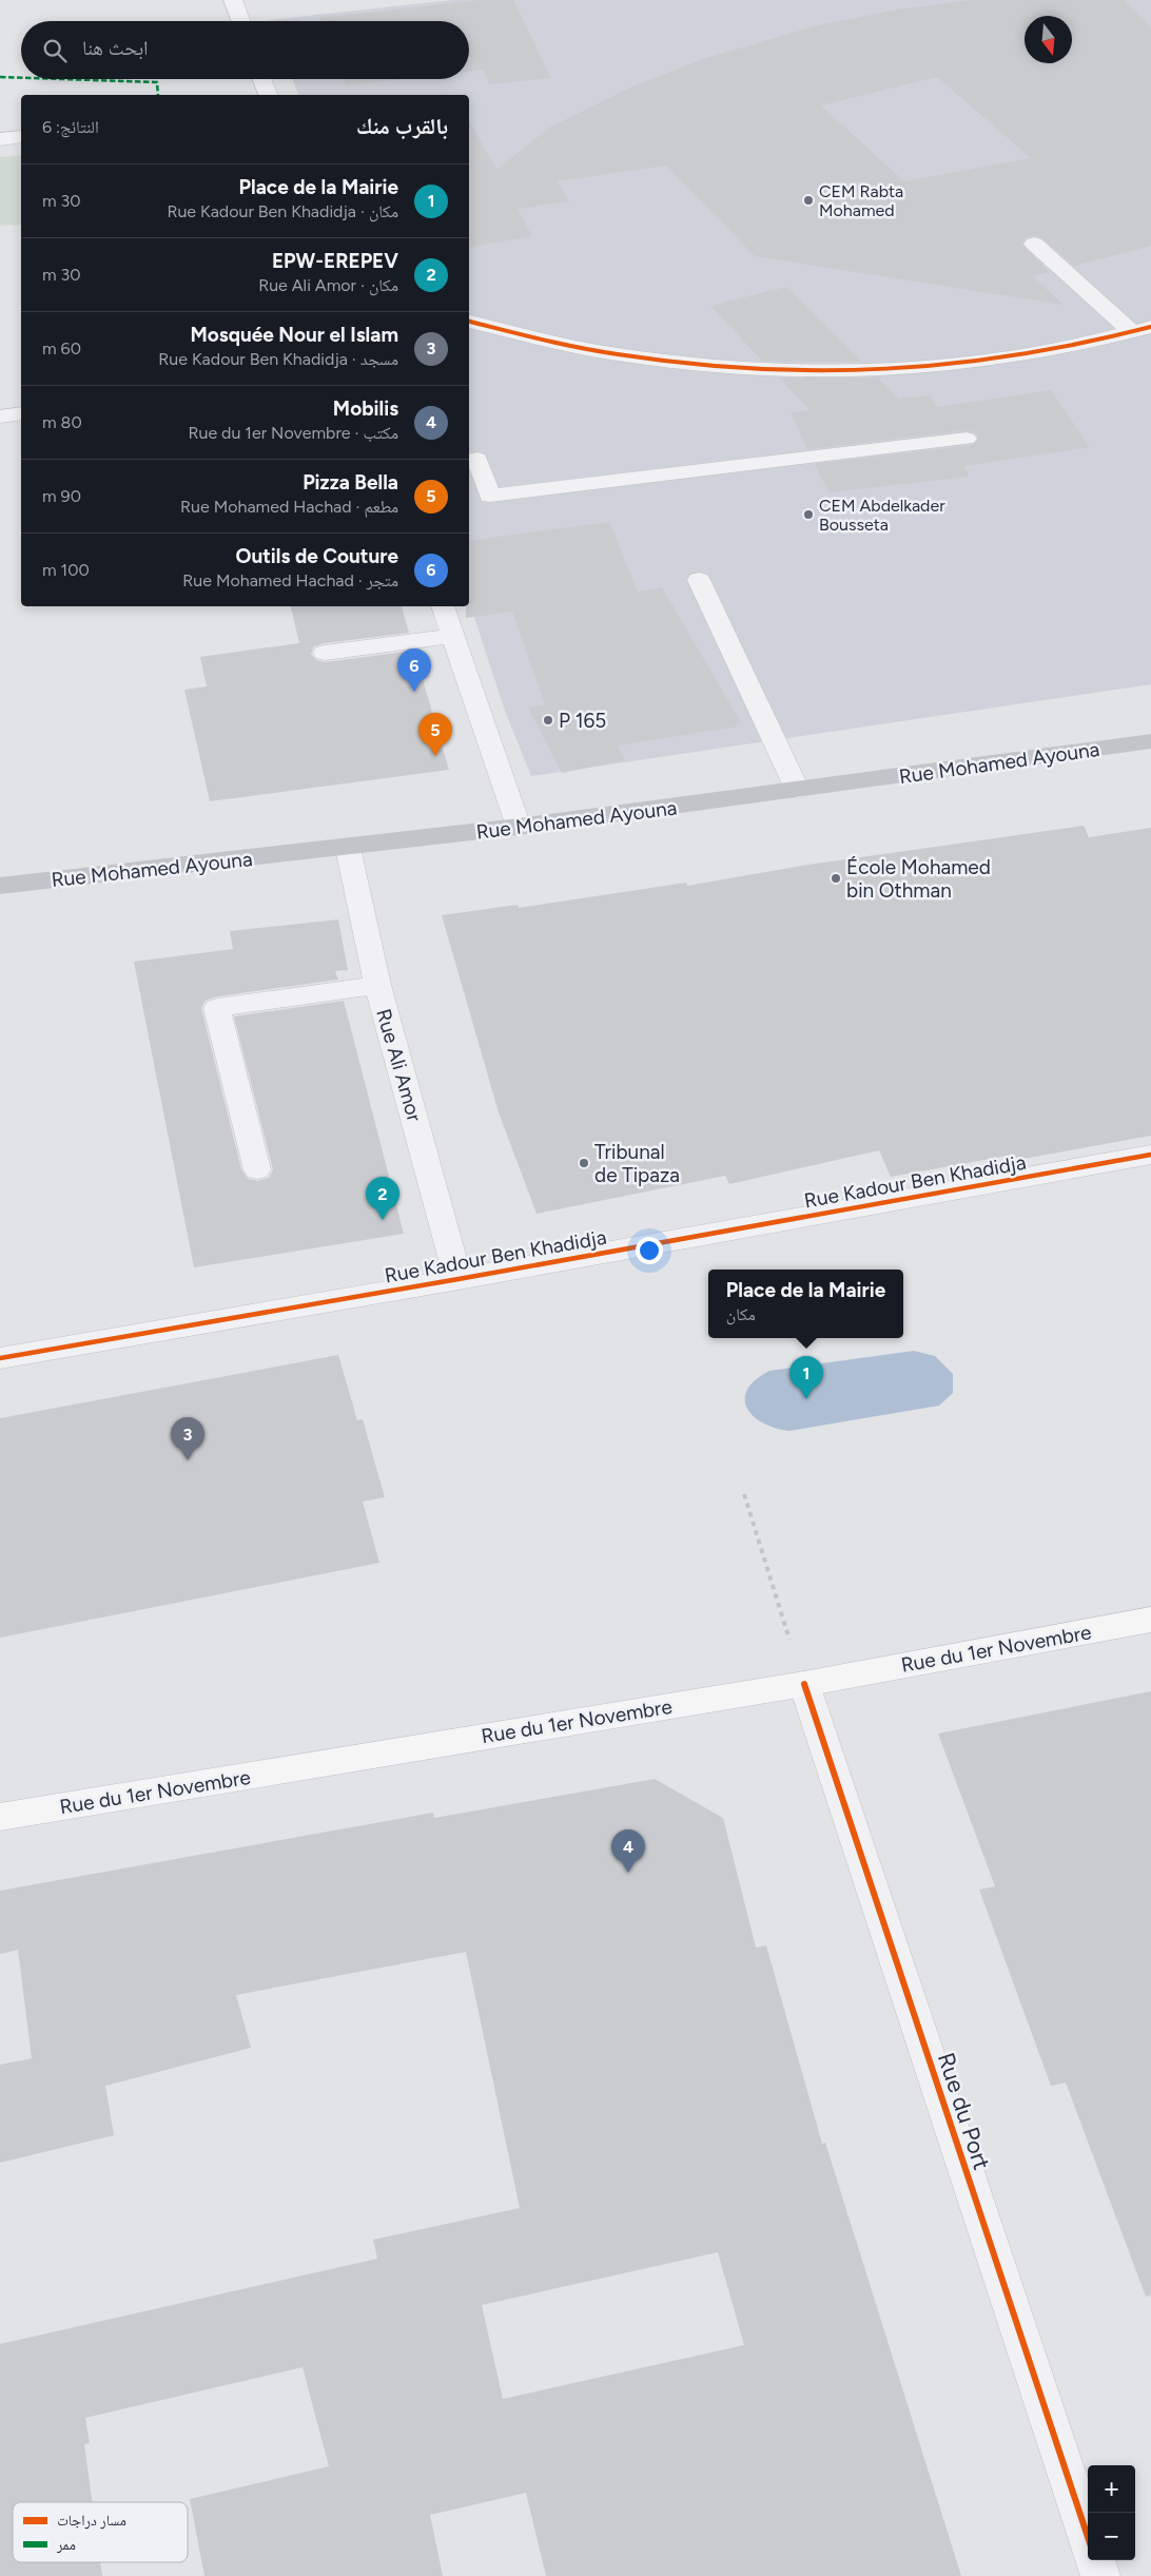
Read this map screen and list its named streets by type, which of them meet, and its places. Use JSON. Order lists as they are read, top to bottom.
{
  "streets": {
    "main road": ["Rue Mohamed Ayouna", "Rue du 1er Novembre"],
    "street": ["Rue Ali Amor", "Rue Kadour Ben Khadidja", "Rue du Port"]
  },
  "crossings": [
    ["Rue Mohamed Ayouna", "Rue Ali Amor"],
    ["Rue Ali Amor", "Rue Kadour Ben Khadidja"],
    ["Rue du 1er Novembre", "Rue du Port"]
  ],
  "places": [
    "CEM Rabta Mohamed",
    "CEM Abdelkader Bousseta",
    "P 165",
    "École Mohamed bin Othman",
    "Tribunal de Tipaza"
  ],
  "legend": ["مسار دراجات", "ممر"],
  "north": "bottom",
  "page": {
    "search": "ابحث هنا",
    "heading": ["بالقرب منك", "النتائج: 6"],
    "list": [
      {
        "mark": "1",
        "name": "Place de la Mairie",
        "note": "مكان · Rue Kadour Ben Khadidja",
        "value": "30 m"
      },
      {
        "mark": "2",
        "name": "EPW-EREPEV",
        "note": "مكان · Rue Ali Amor",
        "value": "30 m"
      },
      {
        "mark": "3",
        "name": "Mosquée Nour el Islam",
        "note": "مسجد · Rue Kadour Ben Khadidja",
        "value": "60 m"
      },
      {
        "mark": "4",
        "name": "Mobilis",
        "note": "مكتب · Rue du 1er Novembre",
        "value": "80 m"
      },
      {
        "mark": "5",
        "name": "Pizza Bella",
        "note": "مطعم · Rue Mohamed Hachad",
        "value": "90 m"
      },
      {
        "mark": "6",
        "name": "Outils de Couture",
        "note": "متجر · Rue Mohamed Hachad",
        "value": "100 m"
      }
    ],
    "pins": [
      "6",
      "5",
      "2",
      "1",
      "3",
      "4"
    ],
    "popup": ["Place de la Mairie", "مكان"],
    "map_buttons": ["+", "−"]
  }
}
